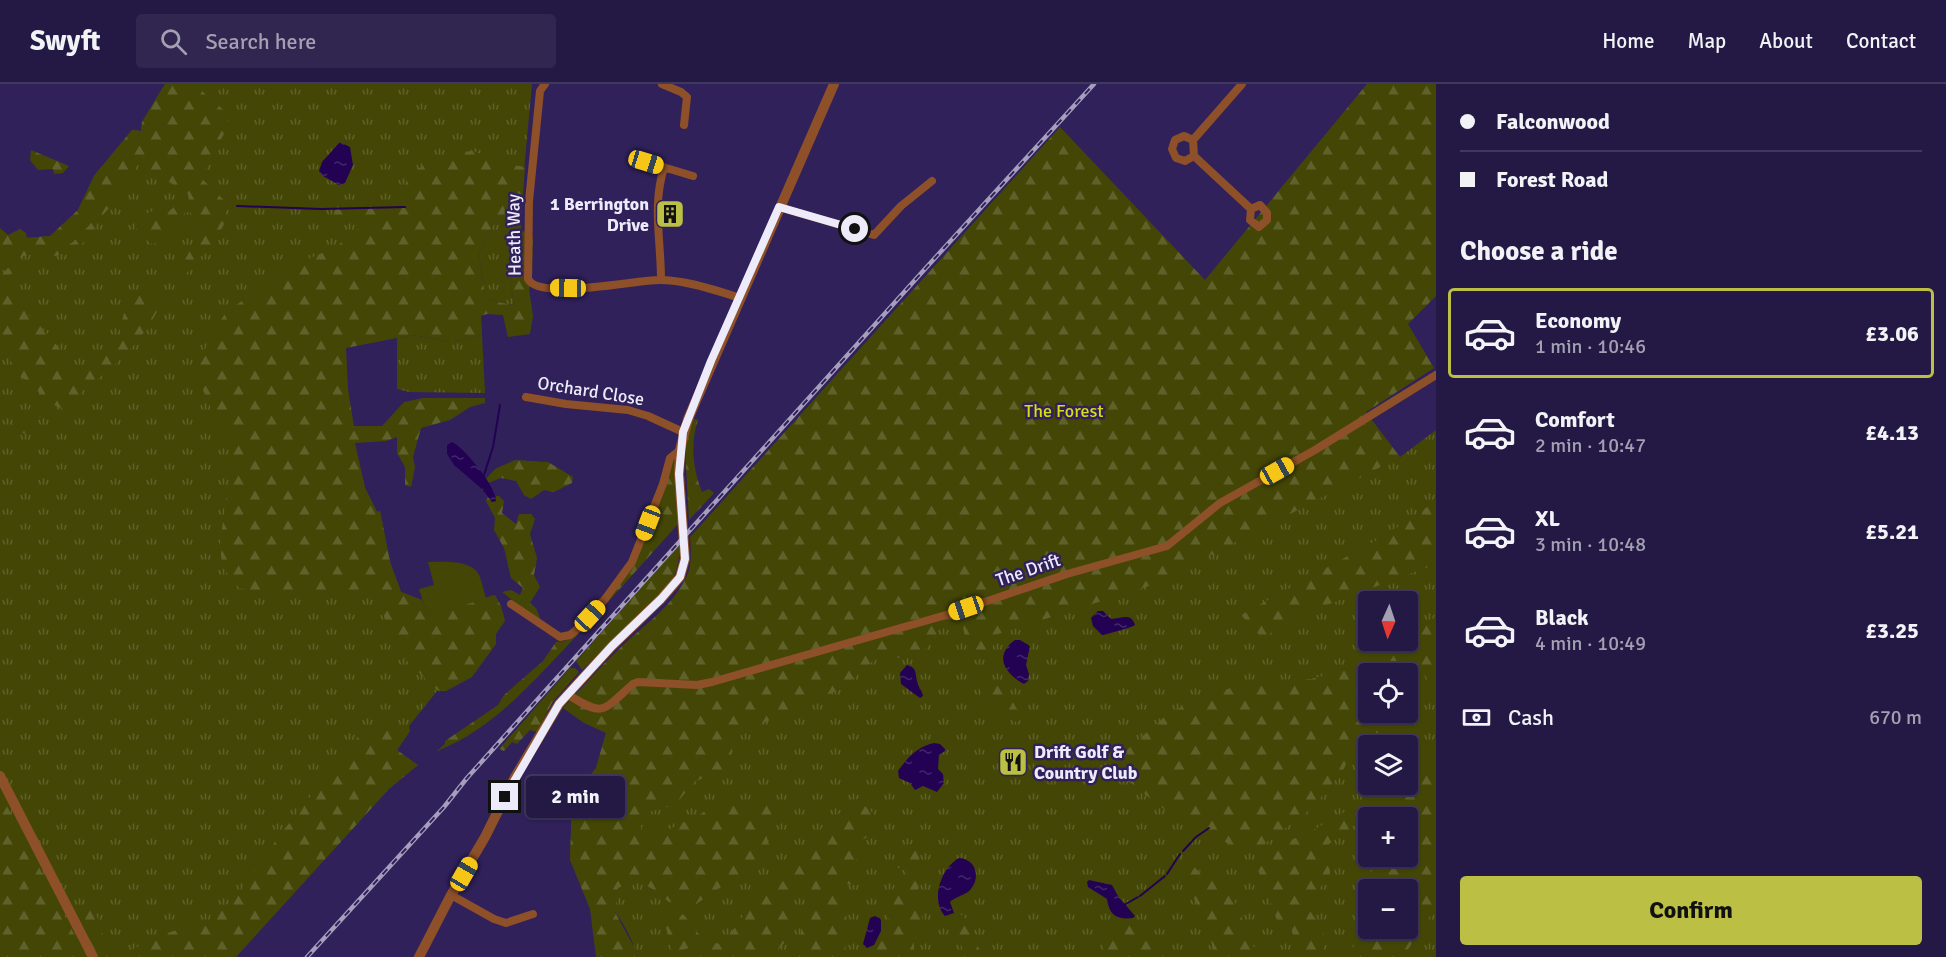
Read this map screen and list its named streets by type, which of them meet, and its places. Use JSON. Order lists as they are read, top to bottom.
{
  "streets": {
    "street": ["Heath Way", "Orchard Close", "The Drift"]
  },
  "parks": ["The Forest"],
  "places": {
    "building": ["1 Berrington Drive"],
    "restaurant": ["Drift Golf & Country Club"]
  },
  "north": "bottom",
  "page": {
    "header": "Swyft",
    "search": "Search here",
    "nav": [
      "Home",
      "Map",
      "About",
      "Contact"
    ],
    "banner": ["Falconwood", "Forest Road"],
    "heading": "Choose a ride",
    "list": [
      {
        "name": "Economy",
        "note": "1 min · 10:46",
        "value": "£3.06"
      },
      {
        "name": "Comfort",
        "note": "2 min · 10:47",
        "value": "£4.13"
      },
      {
        "name": "XL",
        "note": "3 min · 10:48",
        "value": "£5.21"
      },
      {
        "name": "Black",
        "note": "4 min · 10:49",
        "value": "£3.25"
      }
    ],
    "map_buttons": ["+", "−"],
    "pay": ["Cash", "670 m"],
    "bubble": "2 min",
    "buttons": "Confirm"
  }
}
